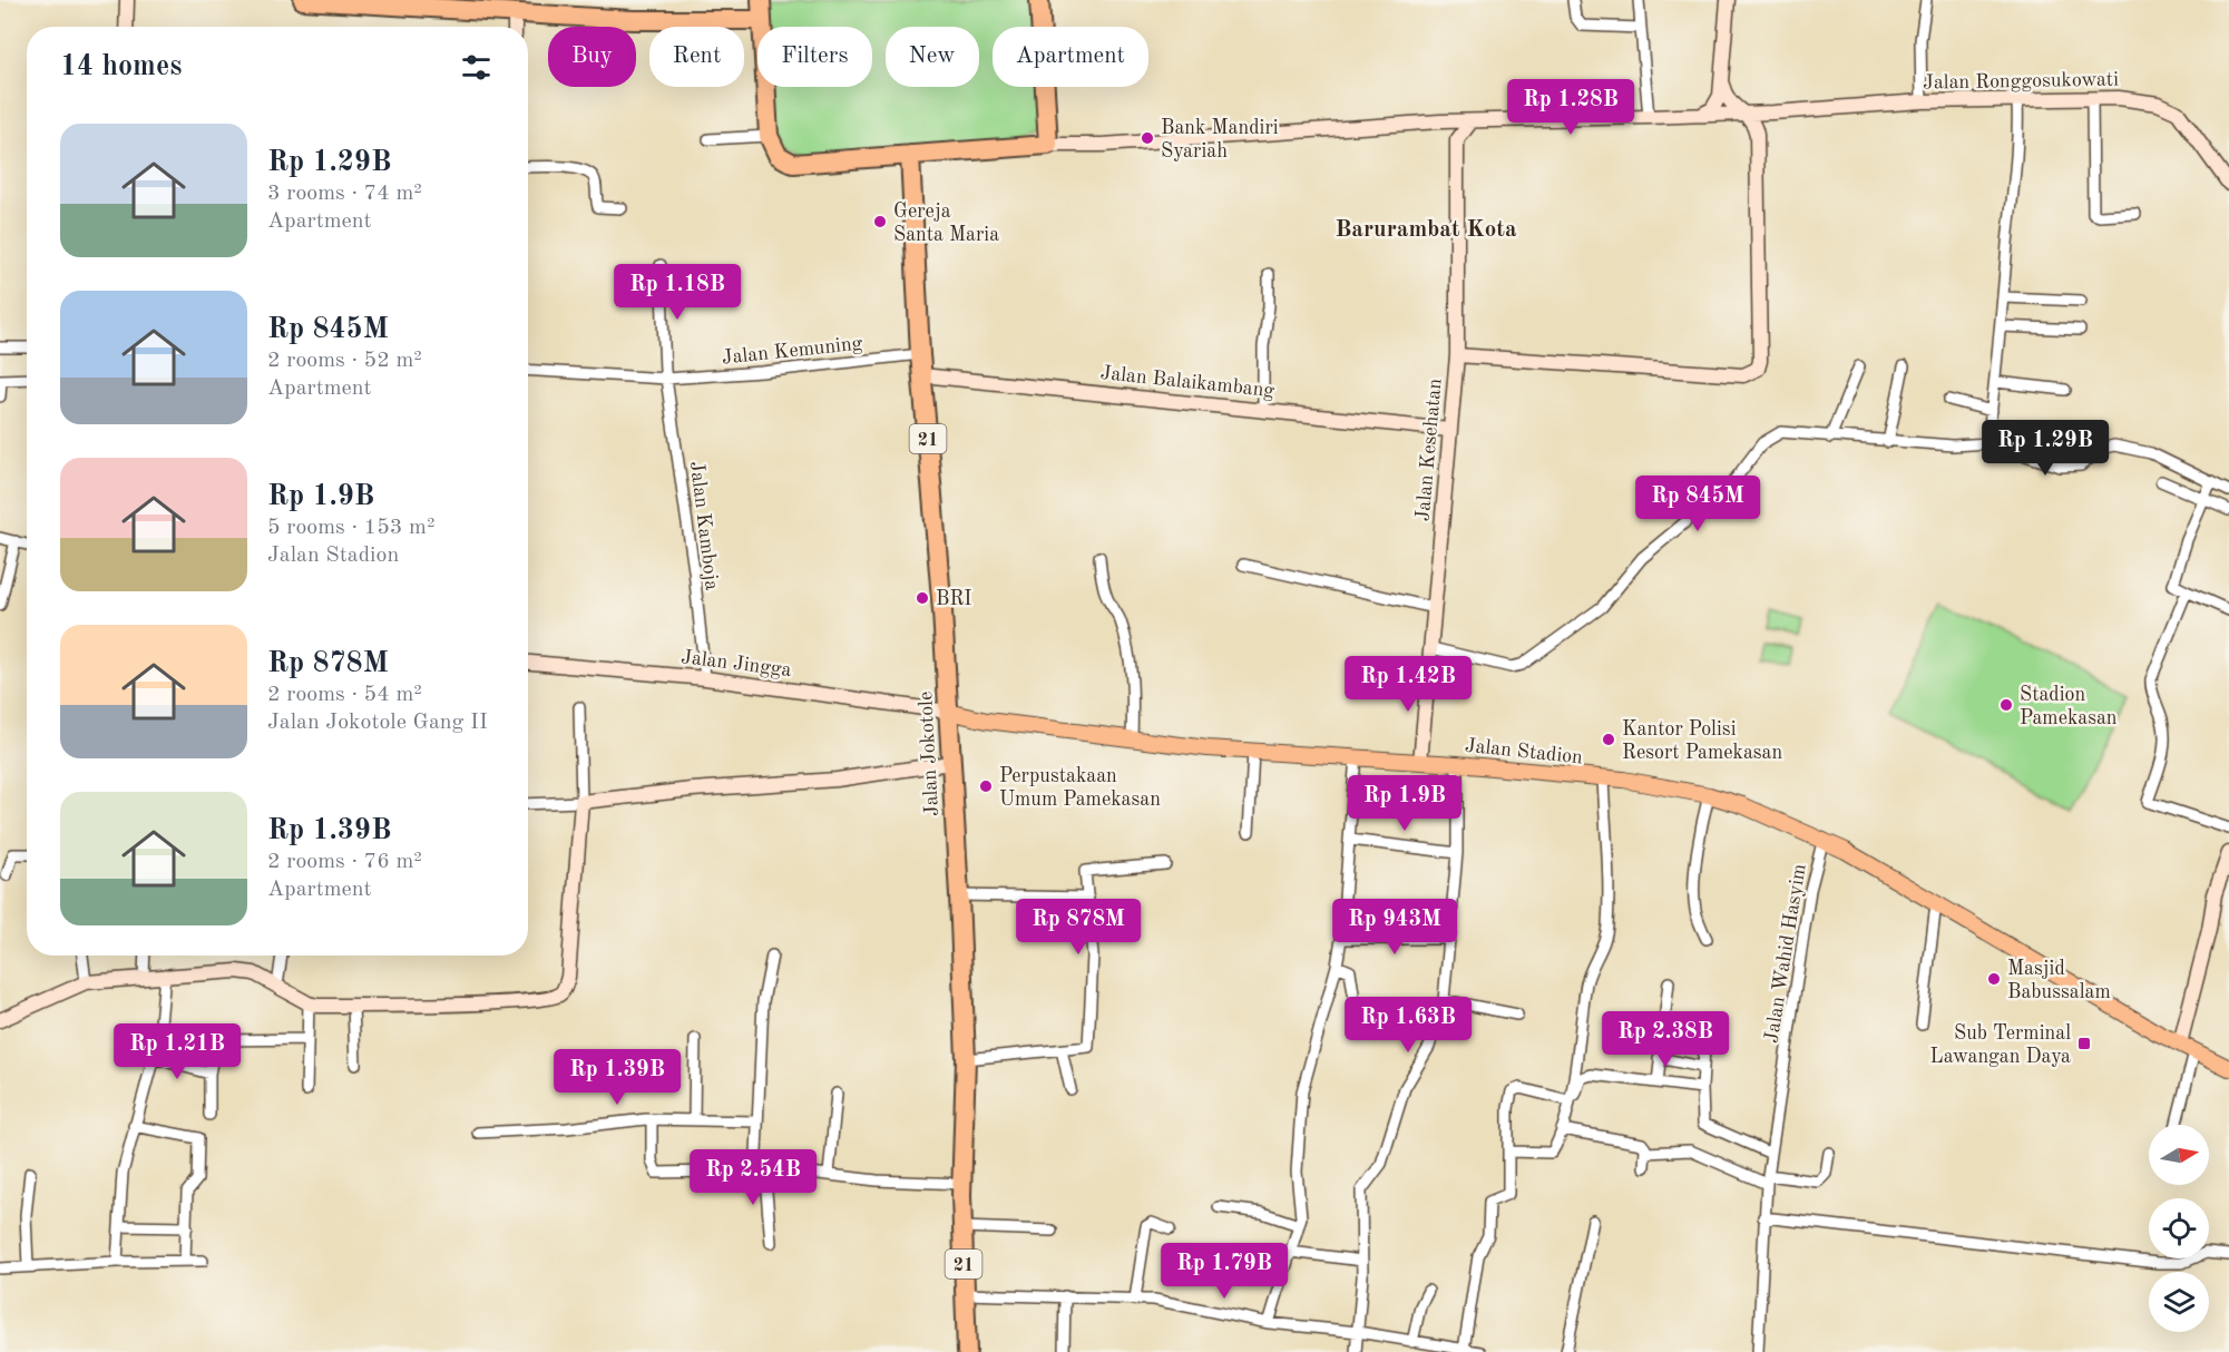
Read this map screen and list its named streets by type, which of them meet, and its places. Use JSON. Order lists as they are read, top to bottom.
{
  "streets": {
    "highway": ["21", "Jalan Jokotole"],
    "main road": [
      "Jalan Ronggosukowati",
      "Jalan Balaikambang",
      "Jalan Kesehatan",
      "Jalan Jingga",
      "Jalan Stadion"
    ],
    "street": ["Jalan Kemuning", "Jalan Kamboja", "Jalan Wahid Hasyim"]
  },
  "crossings": [
    ["Jalan Kemuning", "Jalan Kamboja"],
    ["Jalan Kemuning", "Jalan Jokotole"],
    ["Jalan Balaikambang", "Jalan Kesehatan"],
    ["Jalan Balaikambang", "Jalan Jokotole"],
    ["Jalan Kesehatan", "Jalan Stadion"],
    ["Jalan Kamboja", "Jalan Jingga"],
    ["Jalan Jingga", "Jalan Stadion"],
    ["Jalan Jingga", "Jalan Jokotole"],
    ["Jalan Stadion", "Jalan Jokotole"],
    ["Jalan Stadion", "Jalan Wahid Hasyim"]
  ],
  "districts": ["Barurambat Kota"],
  "places": {
    "other": [
      "Bank Mandiri Syariah",
      "Gereja Santa Maria",
      "BRI",
      "Stadion Pamekasan",
      "Kantor Polisi Resort Pamekasan",
      "Perpustakaan Umum Pamekasan",
      "Masjid Babussalam"
    ],
    "transit": ["Sub Terminal Lawangan Daya"]
  },
  "north": "right",
  "page": {
    "chip": [
      "Buy",
      "Rent",
      "Filters",
      "New",
      "Apartment"
    ],
    "heading": "14 homes",
    "price": [
      "Rp 1.28B",
      "Rp 1.18B",
      "Rp 1.29B",
      "Rp 845M",
      "Rp 1.42B",
      "Rp 1.9B",
      "Rp 878M",
      "Rp 943M",
      "Rp 1.63B",
      "Rp 2.38B",
      "Rp 1.21B",
      "Rp 1.39B",
      "Rp 2.54B",
      "Rp 1.79B"
    ],
    "list": [
      {
        "name": "Rp 1.29B",
        "note": "3 rooms · 74 m² · Apartment"
      },
      {
        "name": "Rp 845M",
        "note": "2 rooms · 52 m² · Apartment"
      },
      {
        "name": "Rp 1.9B",
        "note": "5 rooms · 153 m² · Jalan Stadion"
      },
      {
        "name": "Rp 878M",
        "note": "2 rooms · 54 m² · Jalan Jokotole Gang II"
      },
      {
        "name": "Rp 1.39B",
        "note": "2 rooms · 76 m² · Apartment"
      }
    ]
  }
}
